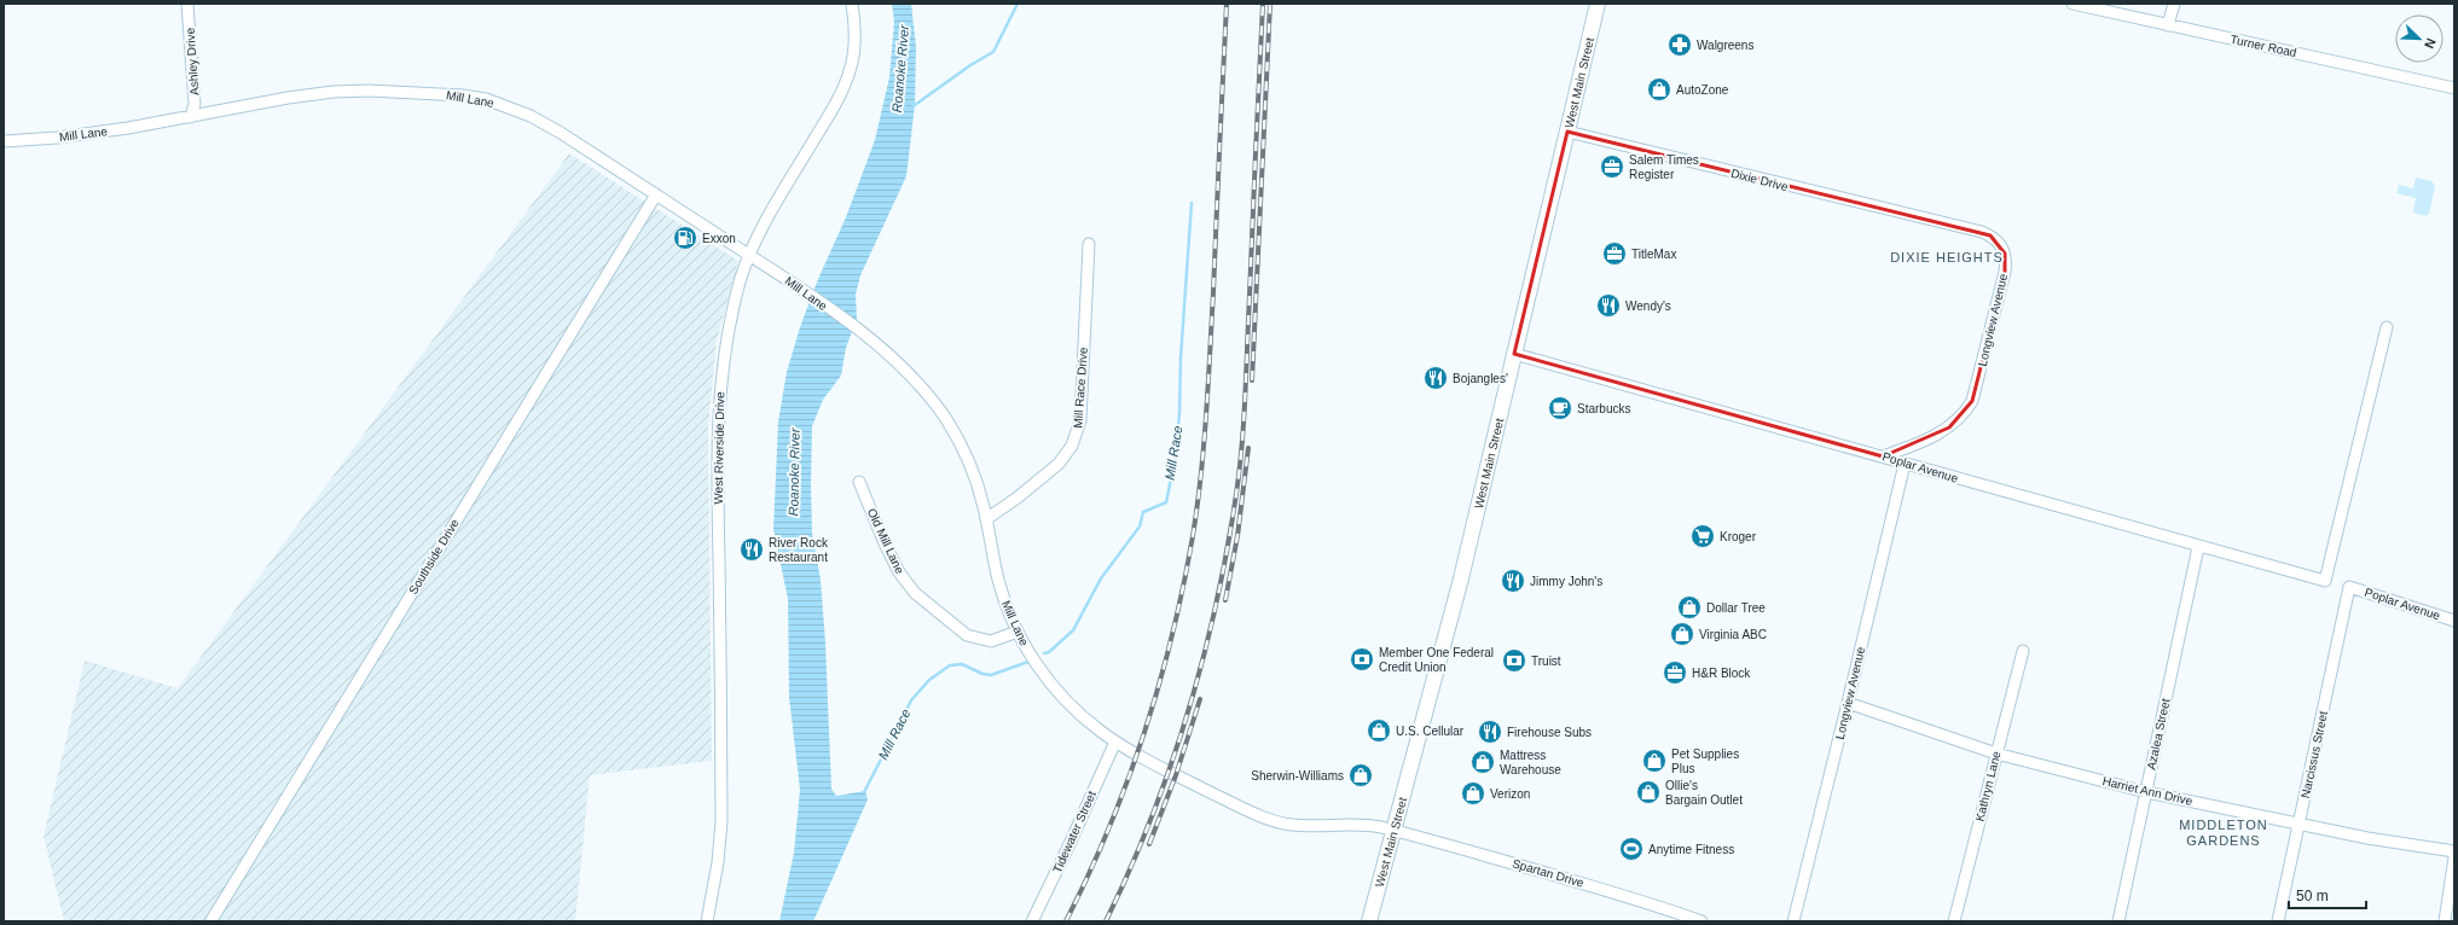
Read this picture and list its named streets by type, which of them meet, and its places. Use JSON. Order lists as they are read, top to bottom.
{
  "streets": {
    "main road": ["West Main Street"],
    "street": [
      "Turner Road",
      "Ashley Drive",
      "Mill Lane",
      "Dixie Drive",
      "Longview Avenue",
      "Mill Race Drive",
      "West Riverside Drive",
      "Poplar Avenue",
      "Old Mill Lane",
      "Southside Drive",
      "Azalea Street",
      "Narcissus Street",
      "Kathryn Lane",
      "Harriet Ann Drive",
      "Tidewater Street",
      "Spartan Drive"
    ]
  },
  "crossings": [
    ["Ashley Drive", "Mill Lane"],
    ["West Main Street", "Mill Lane"],
    ["West Main Street", "Dixie Drive"],
    ["West Main Street", "Poplar Avenue"],
    ["West Main Street", "Spartan Drive"],
    ["Mill Lane", "Mill Race Drive"],
    ["Mill Lane", "West Riverside Drive"],
    ["Mill Lane", "Old Mill Lane"],
    ["Mill Lane", "Southside Drive"],
    ["Mill Lane", "Tidewater Street"],
    ["Mill Lane", "Spartan Drive"],
    ["Dixie Drive", "Longview Avenue"],
    ["Longview Avenue", "Poplar Avenue"],
    ["Longview Avenue", "Harriet Ann Drive"],
    ["Poplar Avenue", "Azalea Street"],
    ["Poplar Avenue", "Narcissus Street"],
    ["Azalea Street", "Harriet Ann Drive"],
    ["Narcissus Street", "Harriet Ann Drive"],
    ["Kathryn Lane", "Harriet Ann Drive"]
  ],
  "districts": ["DIXIE HEIGHTS", "MIDDLETON GARDENS"],
  "water": ["Roanoke River", "Mill Race"],
  "places": {
    "pharmacy": ["Walgreens"],
    "shop": [
      "AutoZone",
      "Dollar Tree",
      "Virginia ABC",
      "U.S. Cellular",
      "Pet Supplies Plus",
      "Mattress Warehouse",
      "Sherwin-Williams",
      "Ollie's Bargain Outlet",
      "Verizon"
    ],
    "office": ["Salem Times Register", "TitleMax", "H&R Block"],
    "fuel station": ["Exxon"],
    "restaurant": [
      "Wendy's",
      "Bojangles'",
      "River Rock Restaurant",
      "Jimmy John's",
      "Firehouse Subs"
    ],
    "cafe": ["Starbucks"],
    "supermarket": ["Kroger"],
    "bank": ["Member One Federal Credit Union", "Truist"],
    "sports": ["Anytime Fitness"]
  },
  "scale_bar": "50 m",
  "north": "bottom right"
}
